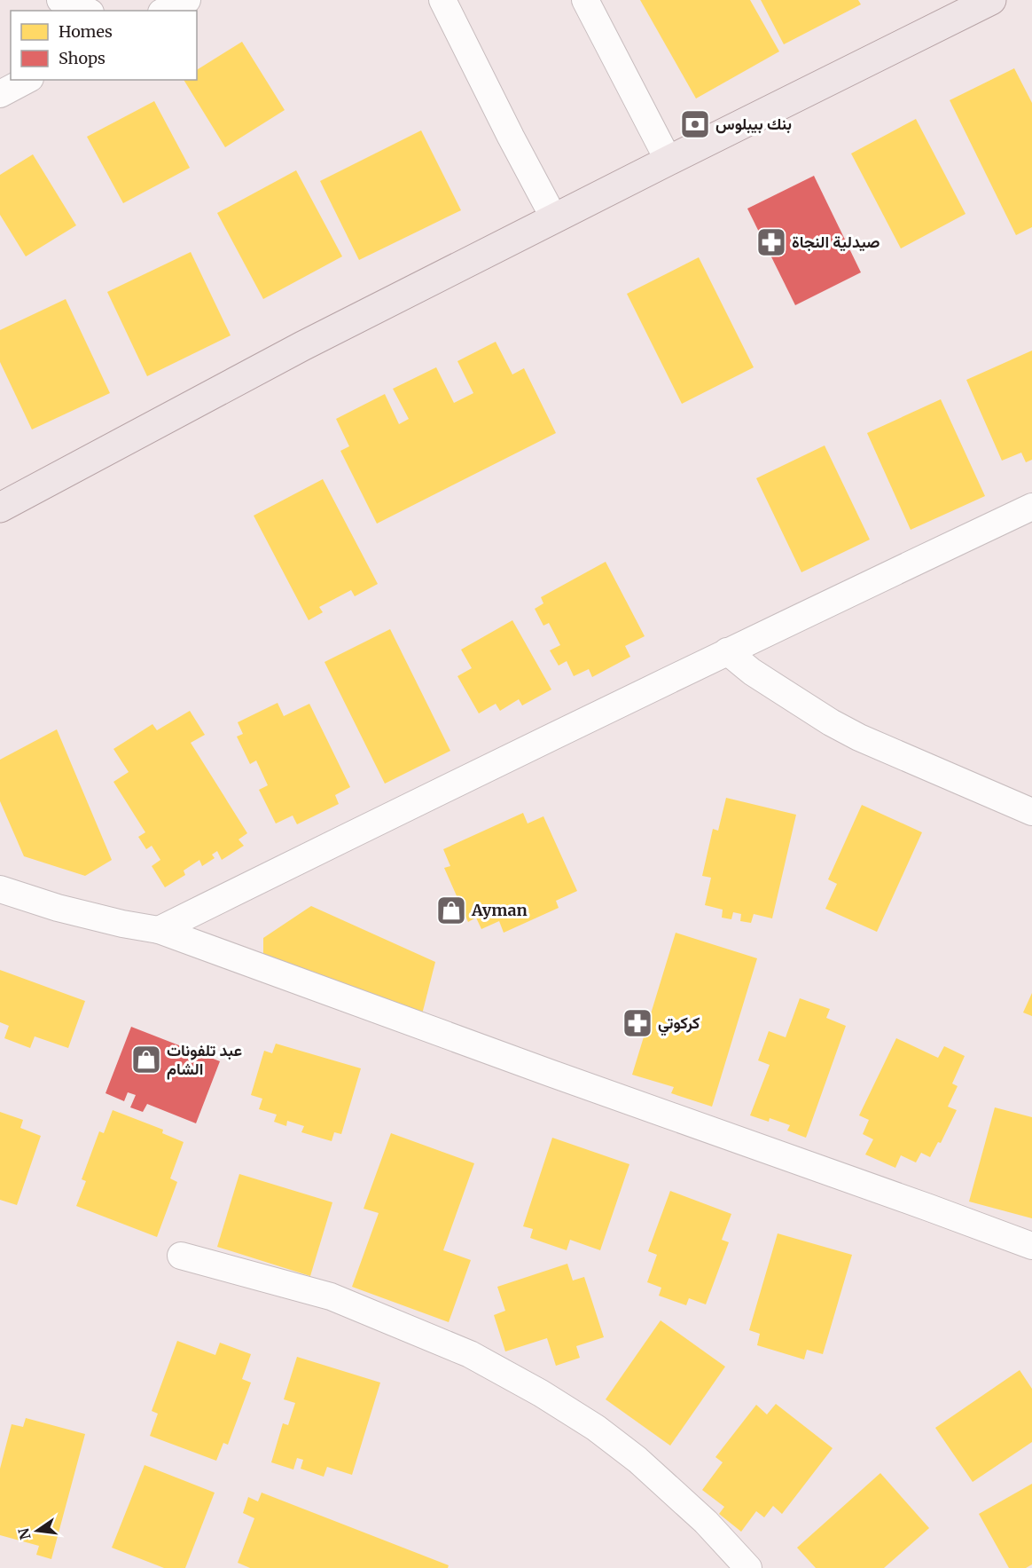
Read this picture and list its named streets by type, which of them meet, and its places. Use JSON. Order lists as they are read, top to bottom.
{
  "places": {
    "bank": ["بنك بيبلوس"],
    "pharmacy": ["صيدلية النجاة", "كركوتي"],
    "shop": ["Ayman", "عبد تلفونات الشام"]
  },
  "legend": ["Homes", "Shops"],
  "north": "left"
}
